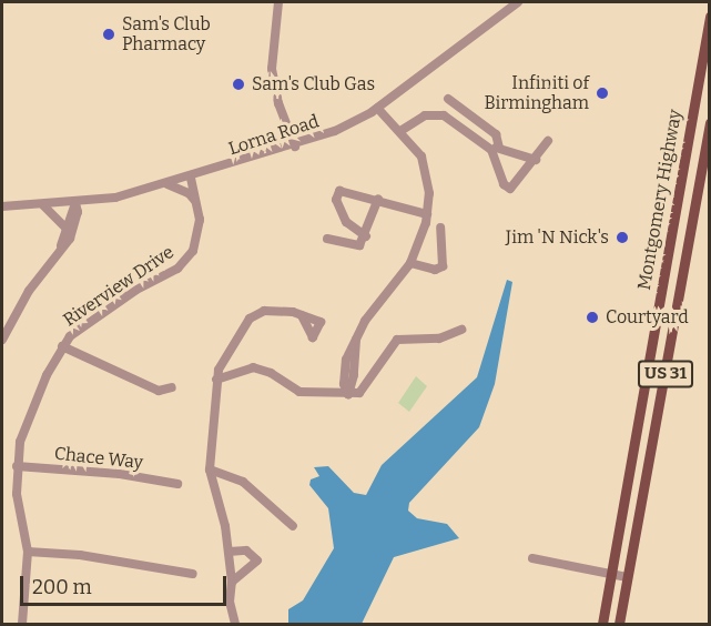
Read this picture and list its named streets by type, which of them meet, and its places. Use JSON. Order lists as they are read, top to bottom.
{
  "streets": {
    "main road": ["Montgomery Highway", "US 31"],
    "street": ["Lorna Road", "Riverview Drive", "Chace Way"]
  },
  "crossings": [
    ["Lorna Road", "Riverview Drive"],
    ["Riverview Drive", "Chace Way"]
  ],
  "places": [
    "Sam's Club Pharmacy",
    "Sam's Club Gas",
    "Infiniti of Birmingham",
    "Jim 'N Nick's",
    "Courtyard"
  ],
  "scale_bar": "200 m"
}
